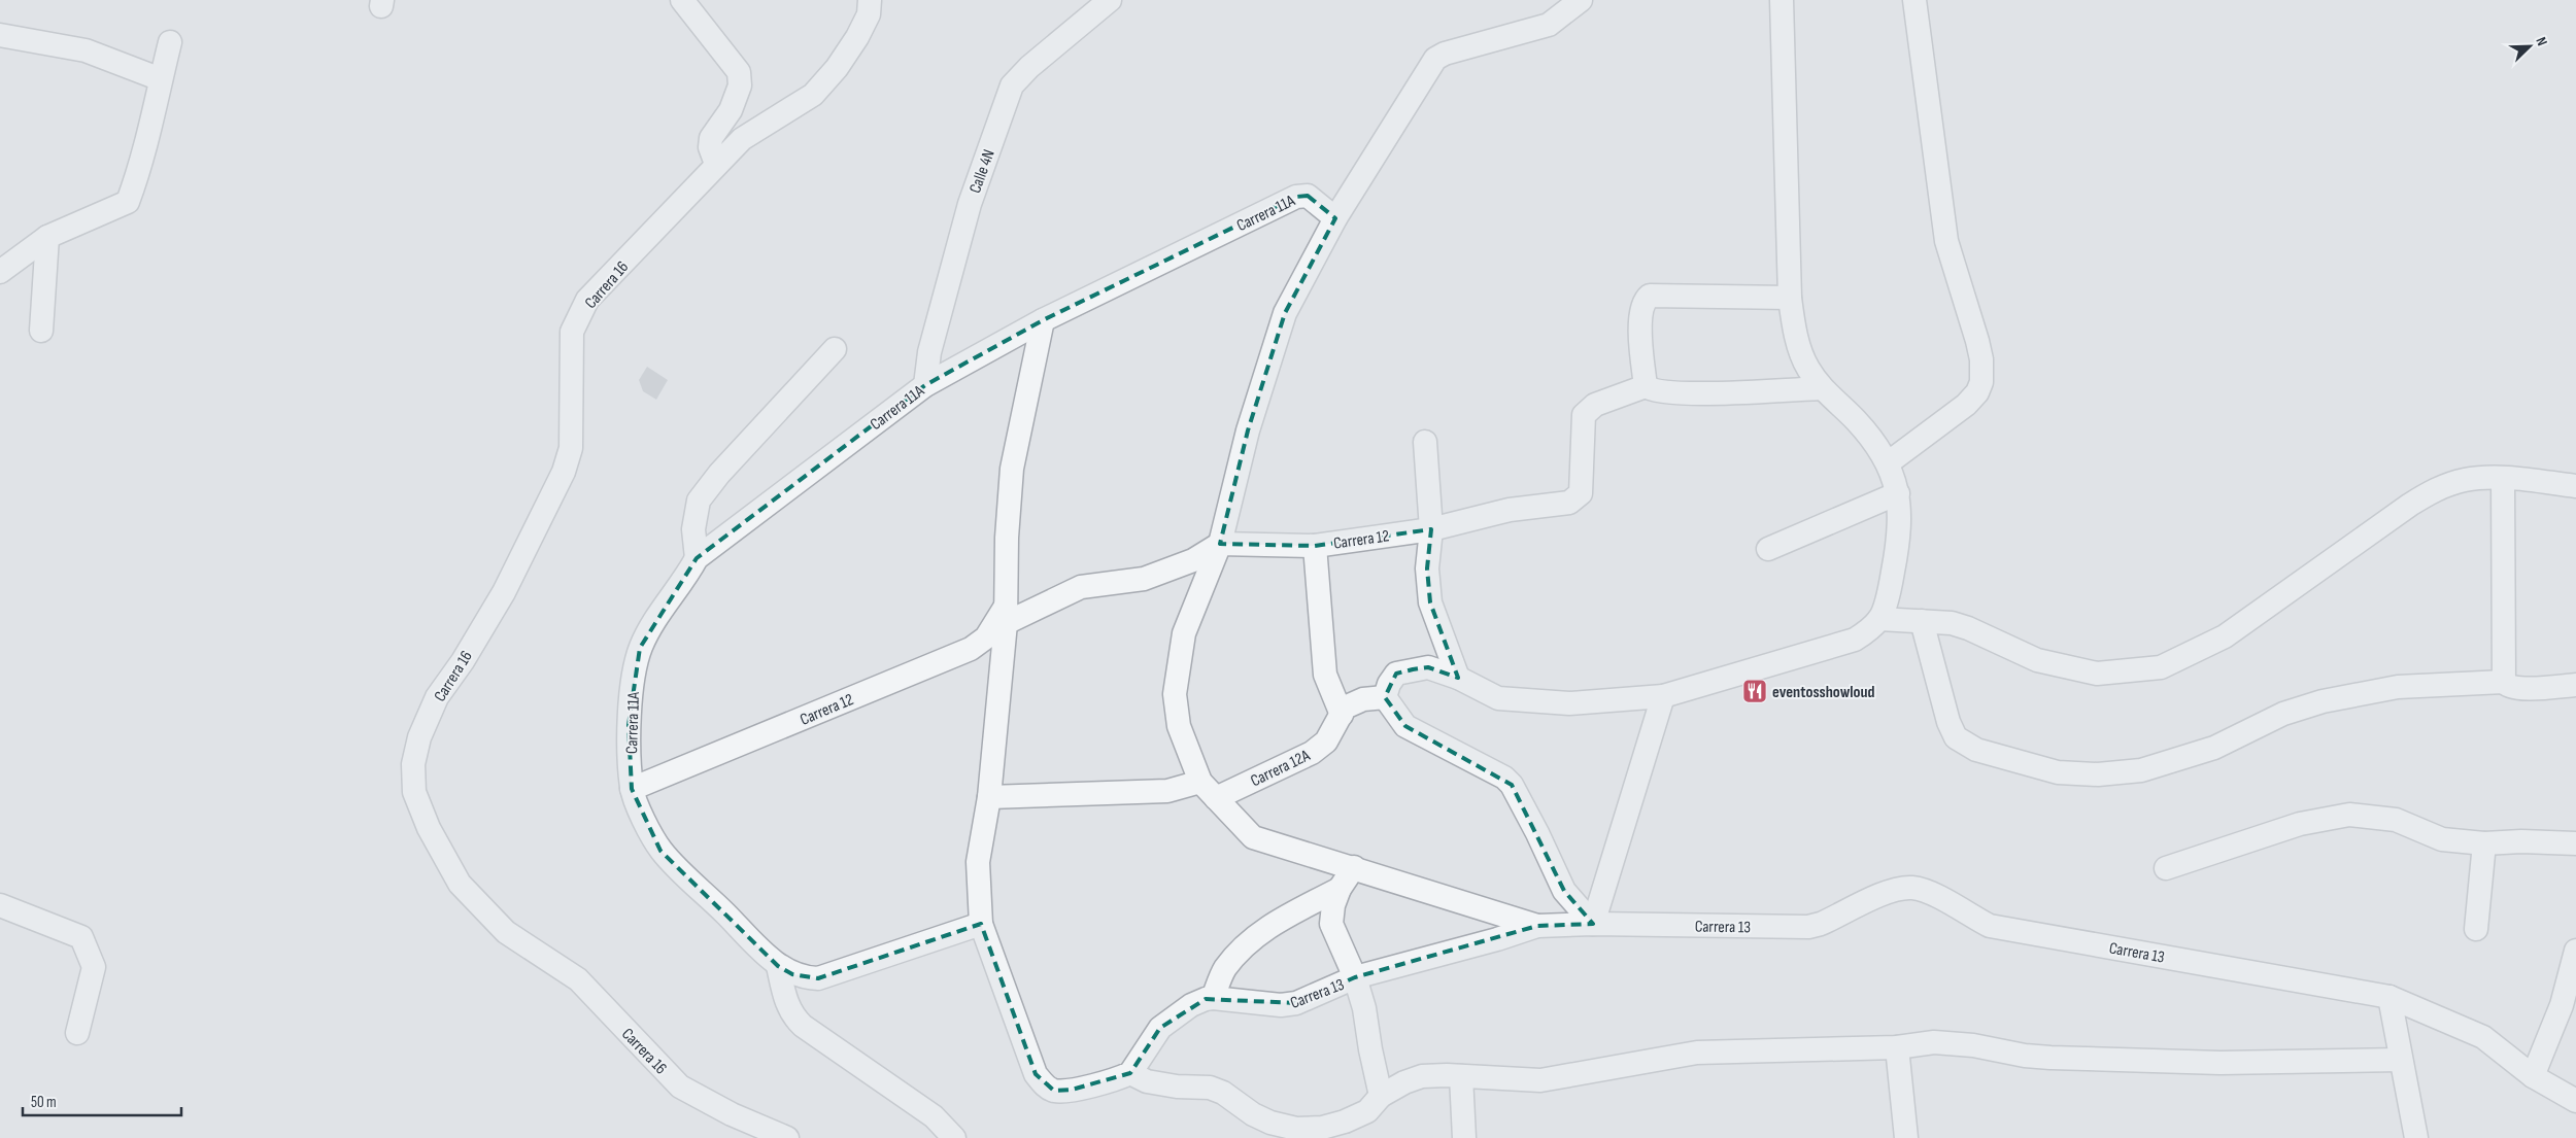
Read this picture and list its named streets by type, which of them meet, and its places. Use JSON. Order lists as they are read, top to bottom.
{
  "streets": {
    "street": [
      "Calle 4N",
      "Carrera 11A",
      "Carrera 16",
      "Carrera 12",
      "Carrera 12A",
      "Carrera 13"
    ]
  },
  "crossings": [
    ["Calle 4N", "Carrera 11A"],
    ["Carrera 11A", "Carrera 12"]
  ],
  "places": {
    "restaurant": ["eventosshowloud"]
  },
  "scale_bar": "50 m",
  "north": "top right"
}
